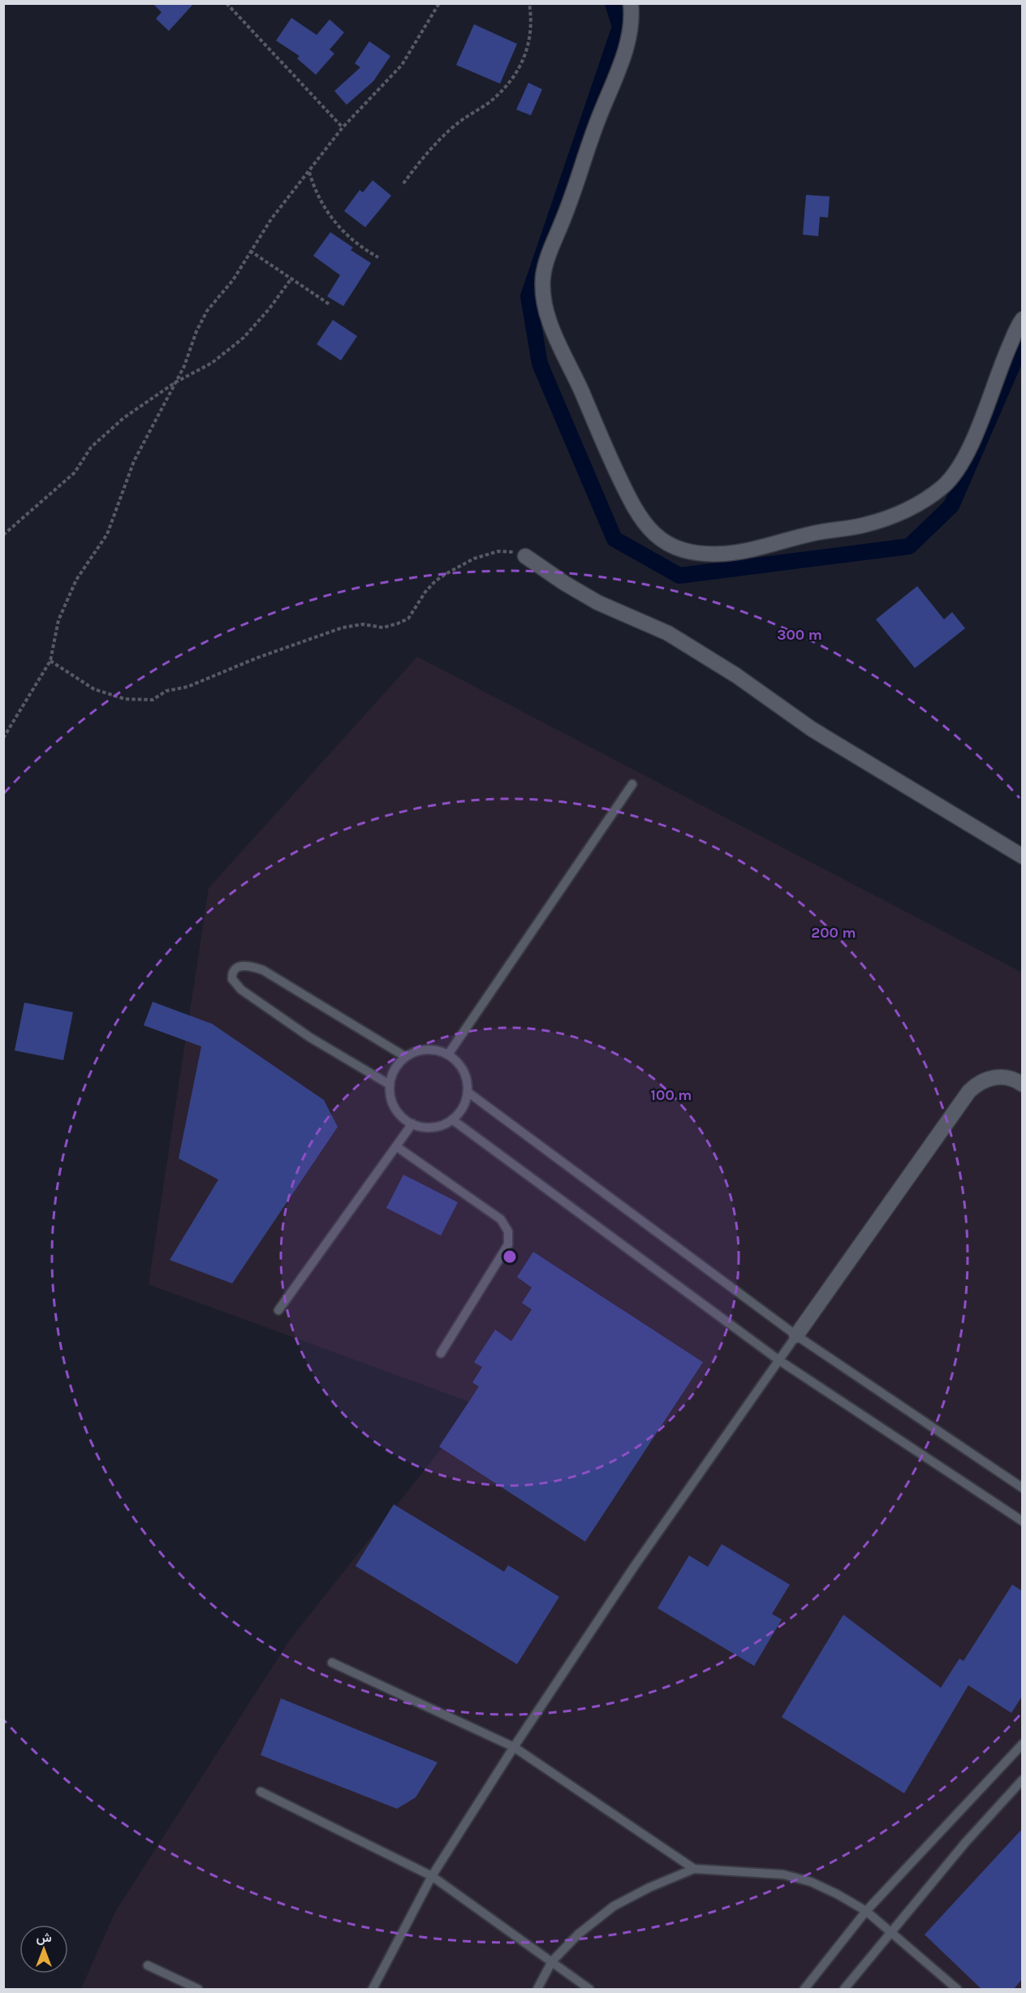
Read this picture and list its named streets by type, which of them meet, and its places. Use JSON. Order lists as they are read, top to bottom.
{
  "north": "top",
  "rings": ["300 m", "200 m", "100 m"]
}
